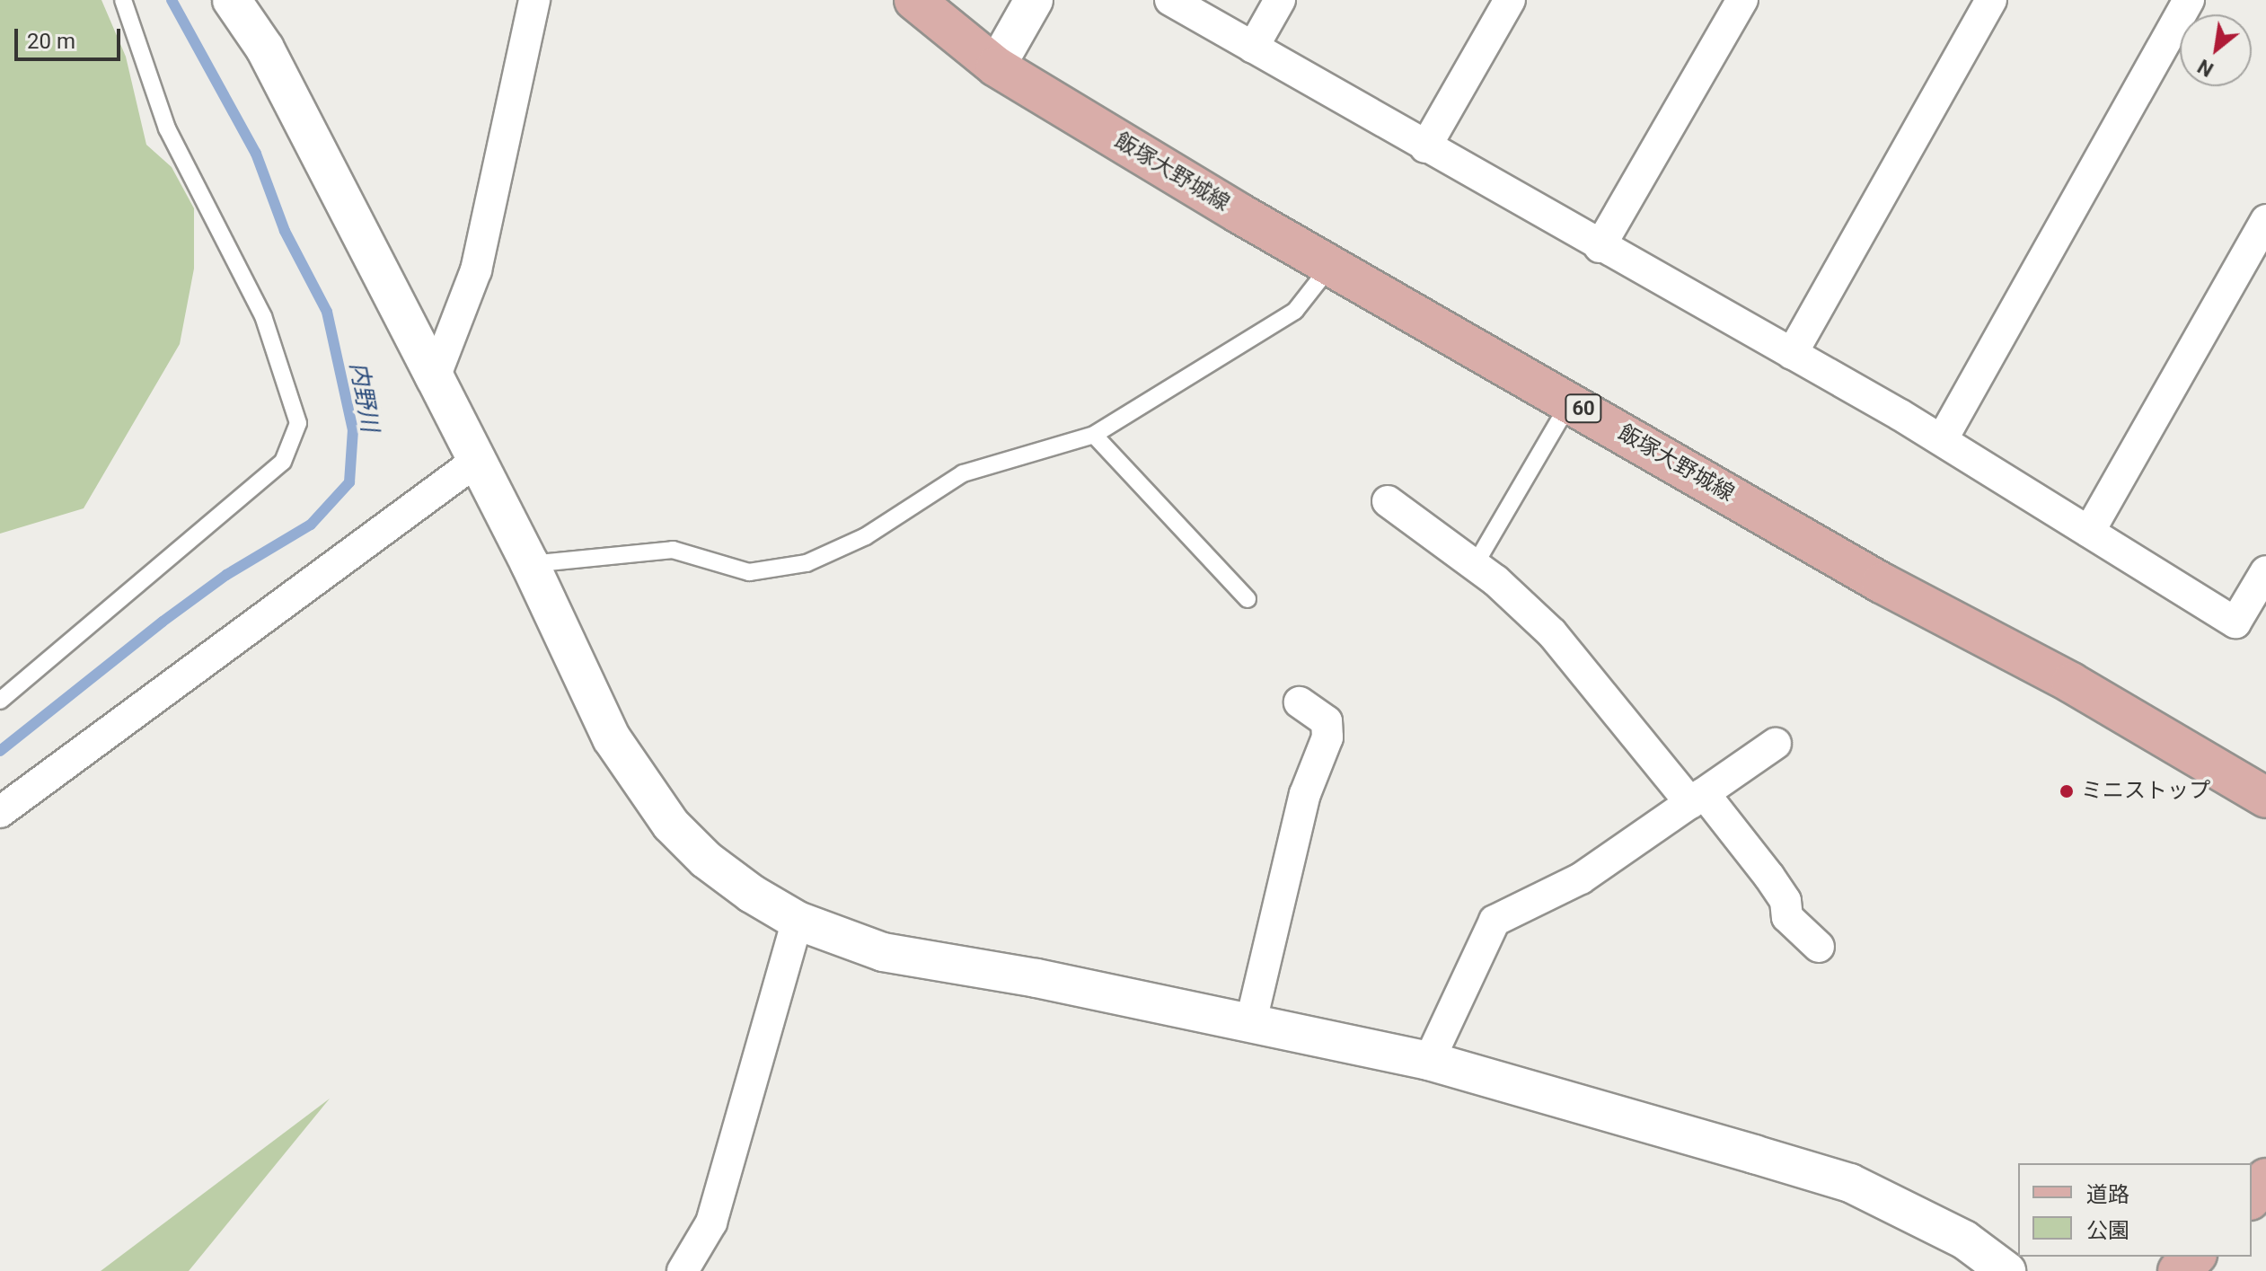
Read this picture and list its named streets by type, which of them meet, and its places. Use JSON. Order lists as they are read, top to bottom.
{
  "streets": {
    "main road": ["飯塚大野城線", "60"]
  },
  "water": ["内野川"],
  "places": ["ミニストップ"],
  "legend": ["道路", "公園"],
  "scale_bar": "20 m",
  "north": "bottom left"
}
